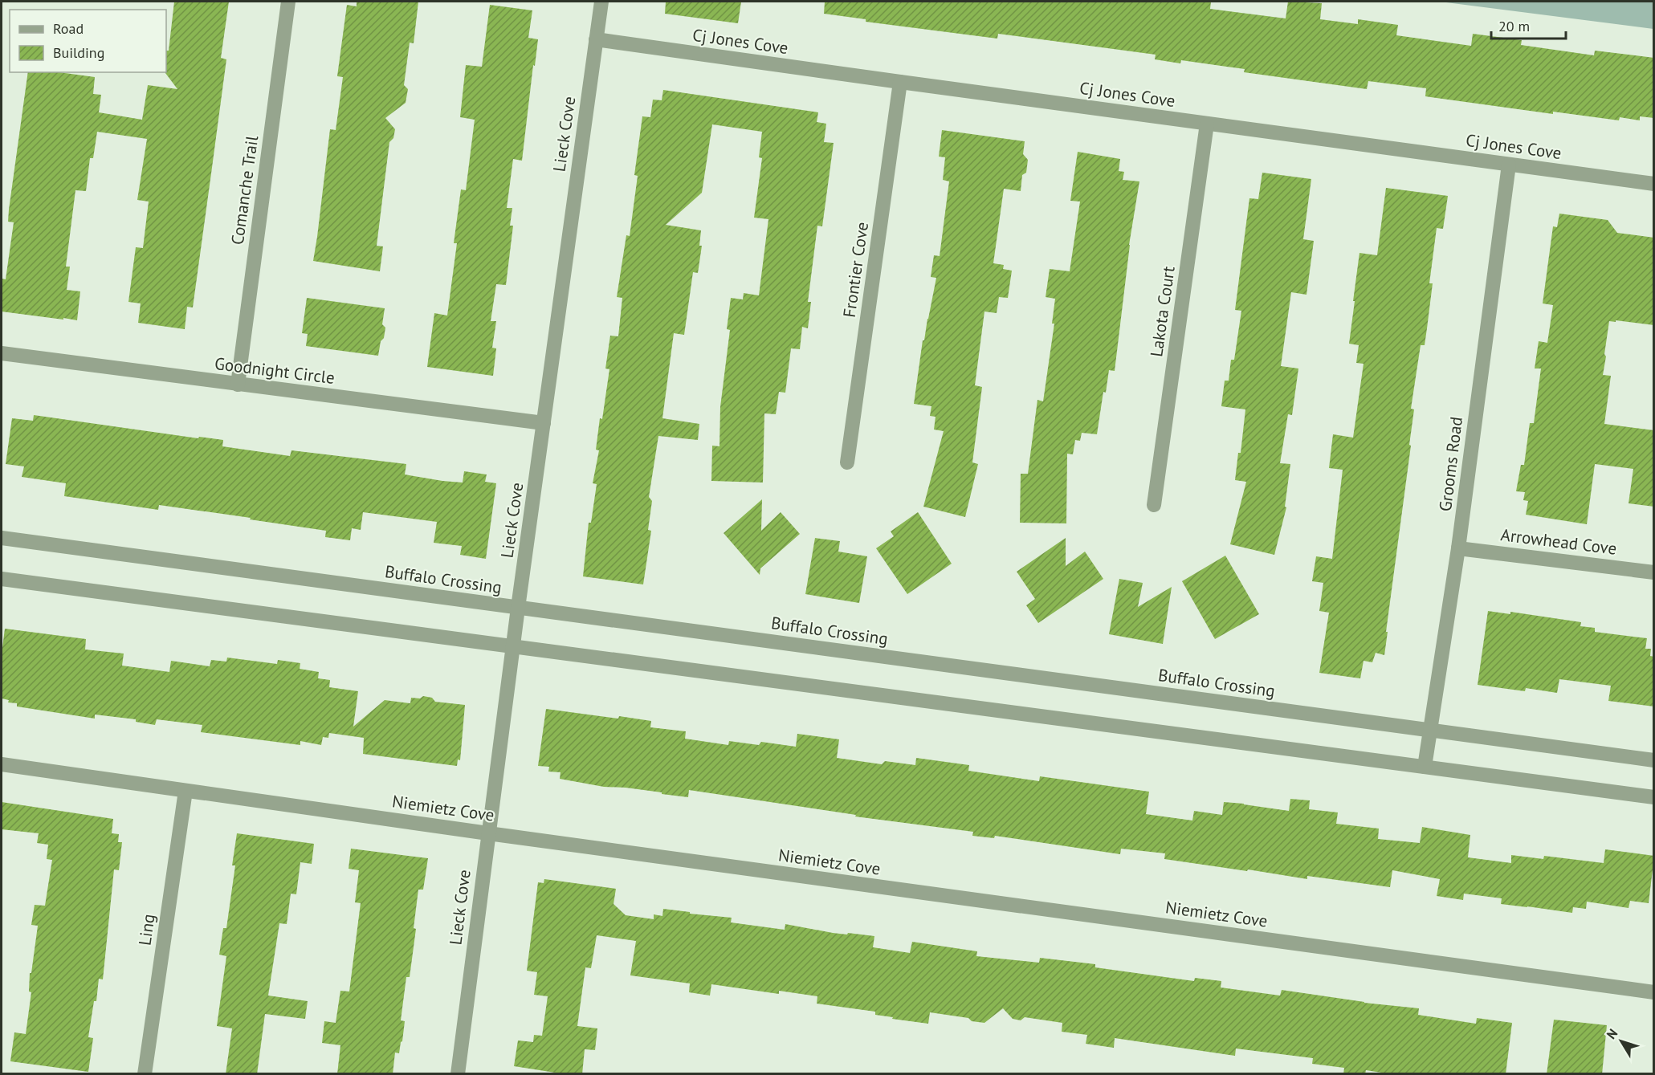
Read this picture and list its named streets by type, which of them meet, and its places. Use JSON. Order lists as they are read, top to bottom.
{
  "streets": {
    "street": [
      "Cj Jones Cove",
      "Lieck Cove",
      "Comanche Trail",
      "Frontier Cove",
      "Lakota Court",
      "Goodnight Circle",
      "Grooms Road",
      "Arrowhead Cove",
      "Buffalo Crossing",
      "Niemietz Cove",
      "Ling"
    ]
  },
  "crossings": [
    ["Cj Jones Cove", "Lieck Cove"],
    ["Cj Jones Cove", "Frontier Cove"],
    ["Cj Jones Cove", "Lakota Court"],
    ["Cj Jones Cove", "Grooms Road"],
    ["Lieck Cove", "Goodnight Circle"],
    ["Lieck Cove", "Buffalo Crossing"],
    ["Lieck Cove", "Niemietz Cove"],
    ["Comanche Trail", "Goodnight Circle"],
    ["Grooms Road", "Arrowhead Cove"],
    ["Grooms Road", "Buffalo Crossing"],
    ["Niemietz Cove", "Ling"]
  ],
  "legend": ["Road", "Building"],
  "scale_bar": "20 m",
  "north": "top left"
}
